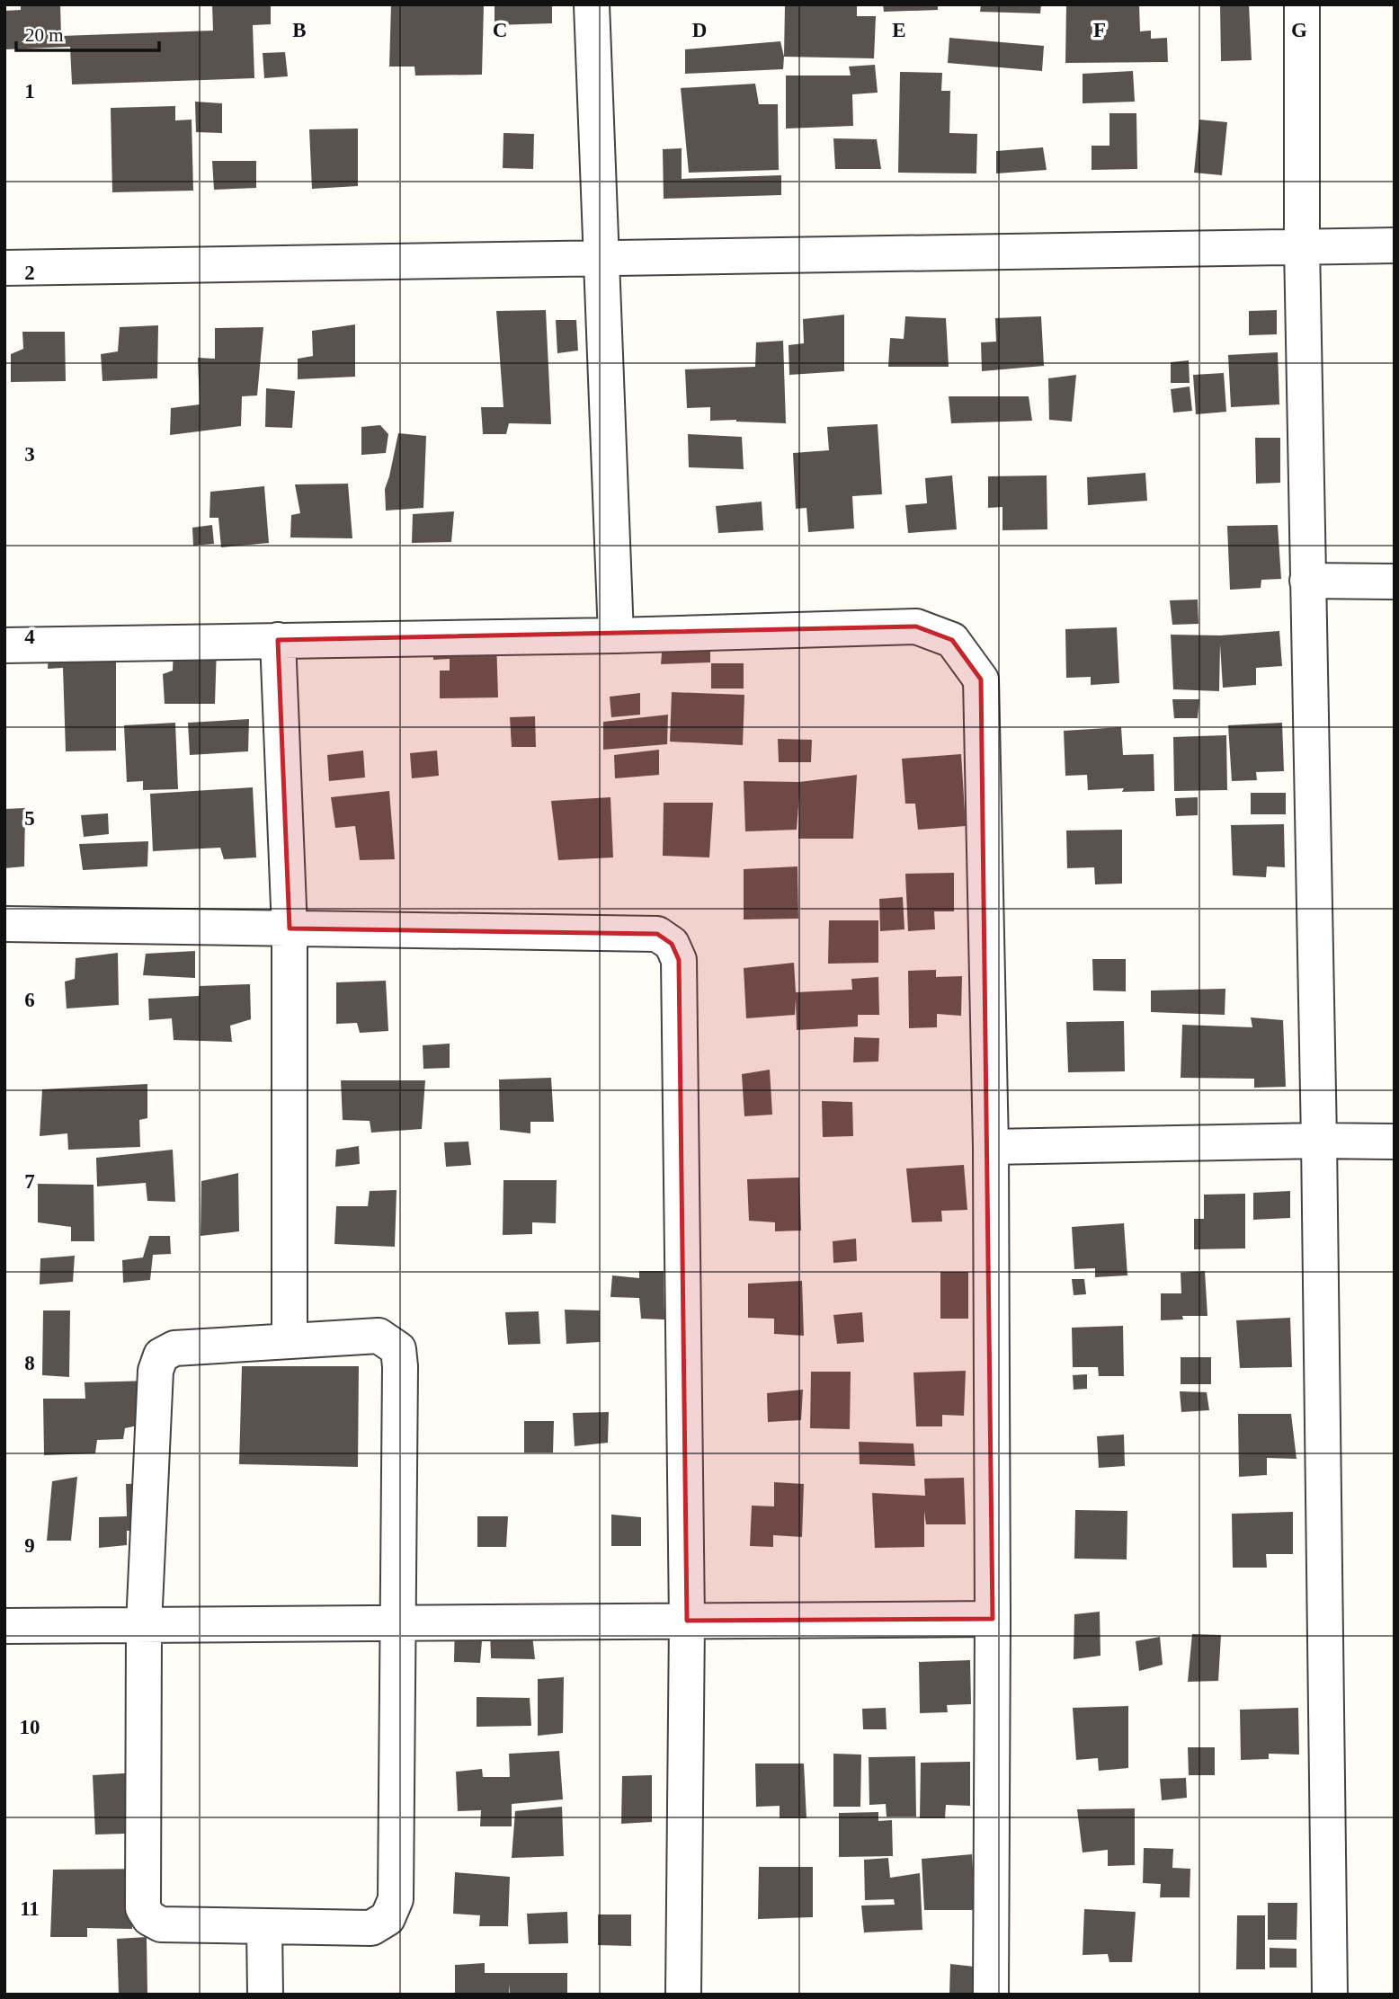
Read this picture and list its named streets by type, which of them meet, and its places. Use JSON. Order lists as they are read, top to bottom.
{
  "scale_bar": "20 m",
  "grid": {
    "columns": [
      "B",
      "C",
      "D",
      "E",
      "F",
      "G"
    ],
    "rows": [
      "1",
      "2",
      "3",
      "4",
      "5",
      "6",
      "7",
      "8",
      "9",
      "10",
      "11"
    ]
  }
}
